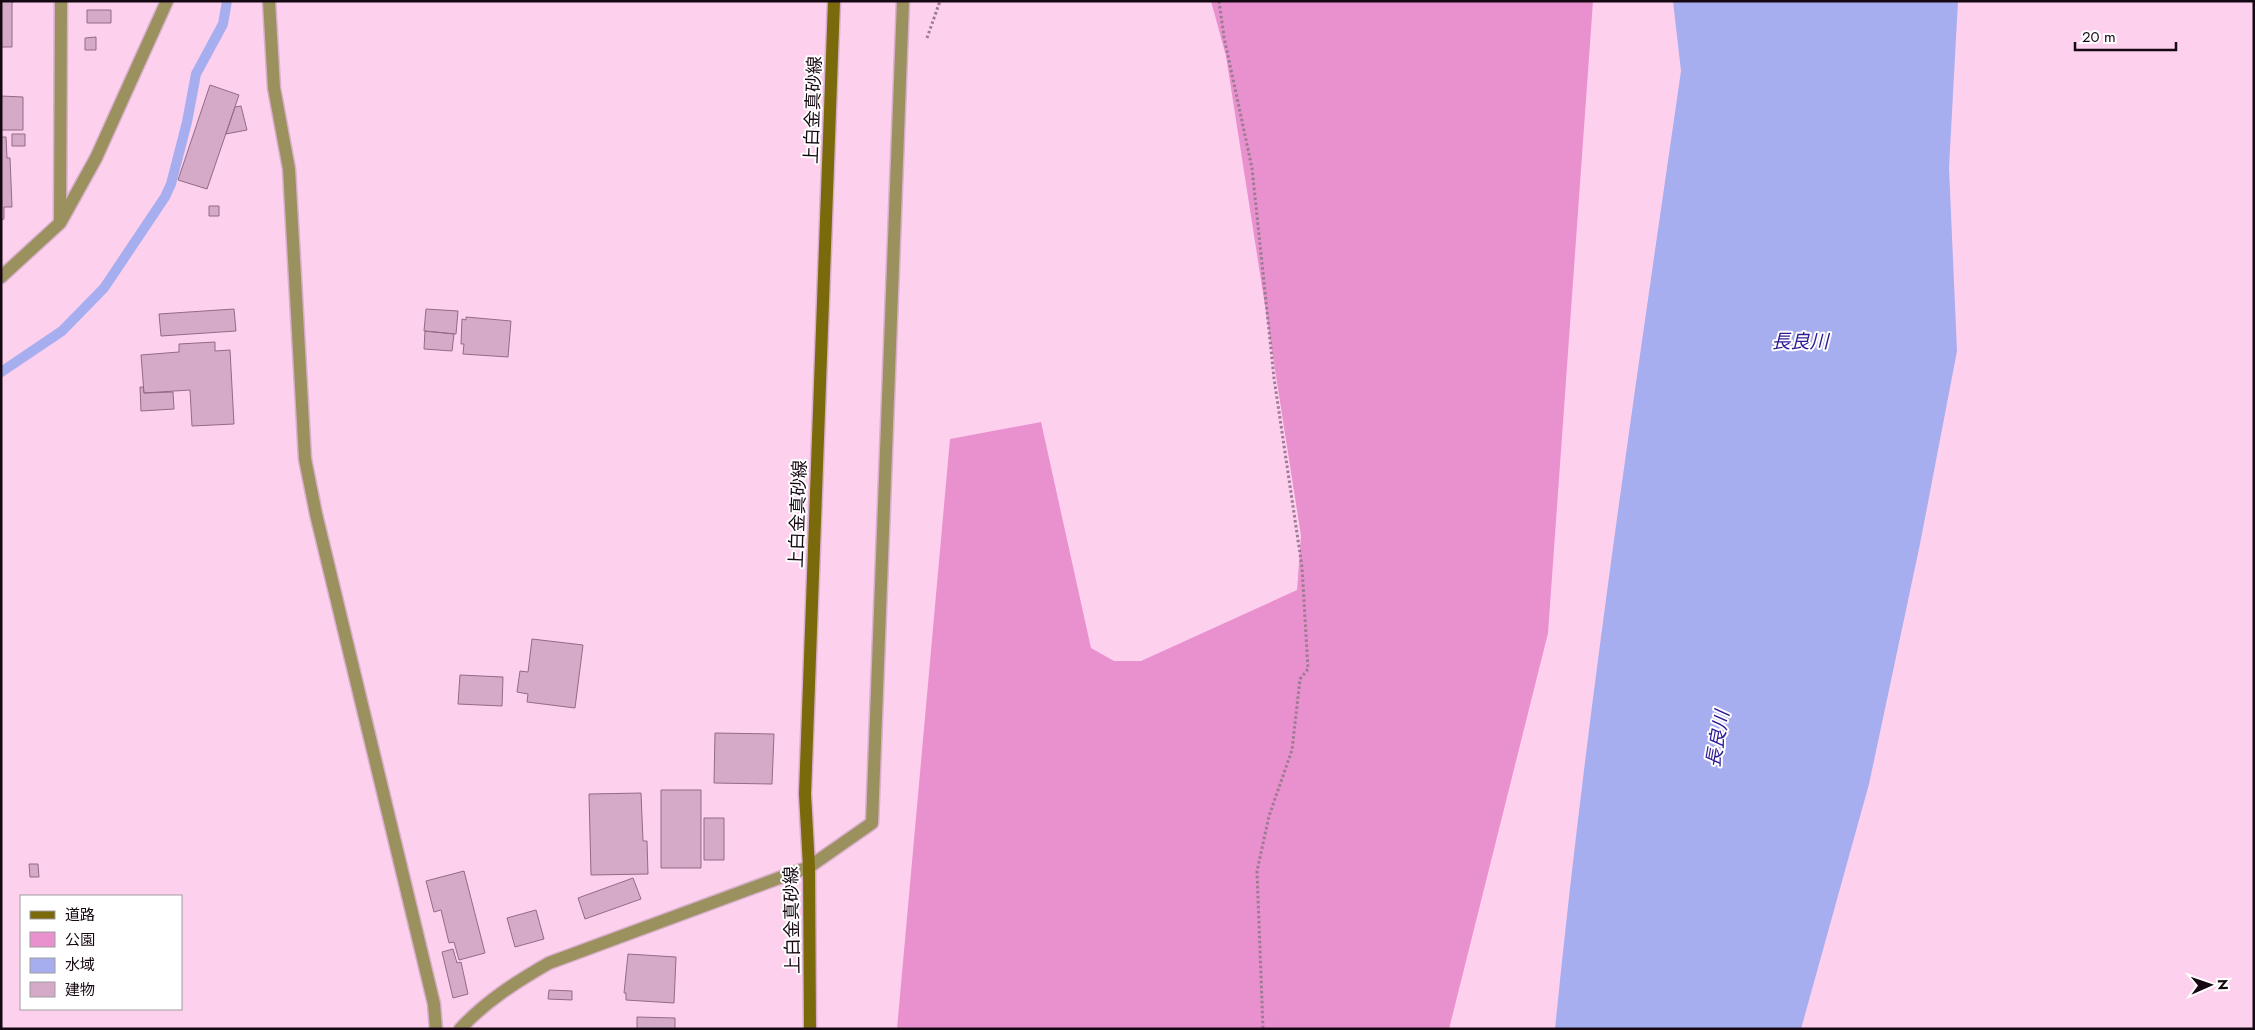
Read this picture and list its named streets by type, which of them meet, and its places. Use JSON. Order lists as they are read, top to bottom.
{
  "streets": {
    "main road": ["上白金真砂線"]
  },
  "water": ["長良川"],
  "legend": [
    "道路",
    "公園",
    "水域",
    "建物"
  ],
  "scale_bar": "20 m",
  "north": "right"
}
